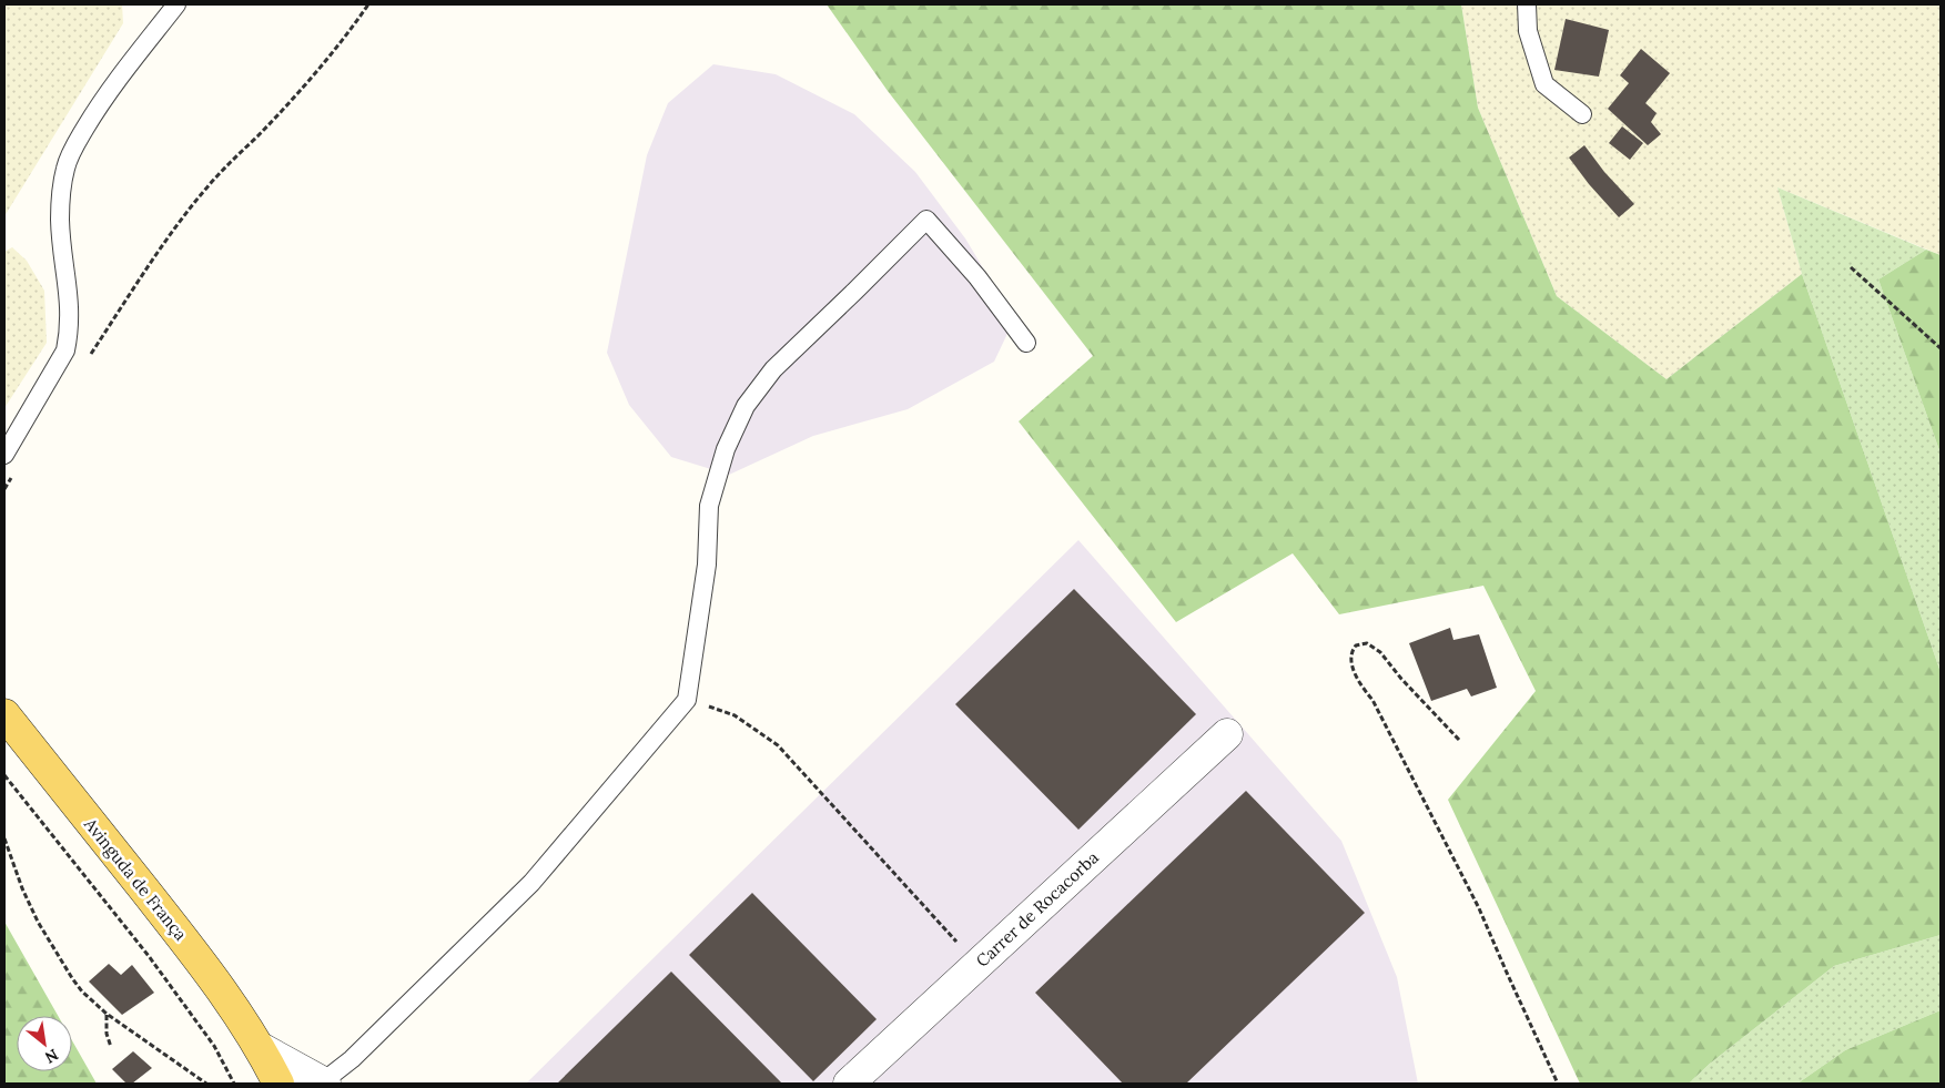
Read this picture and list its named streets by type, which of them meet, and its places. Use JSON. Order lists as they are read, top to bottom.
{
  "streets": {
    "main road": ["Avinguda de França"],
    "street": ["Carrer de Rocacorba"]
  },
  "north": "bottom right"
}
